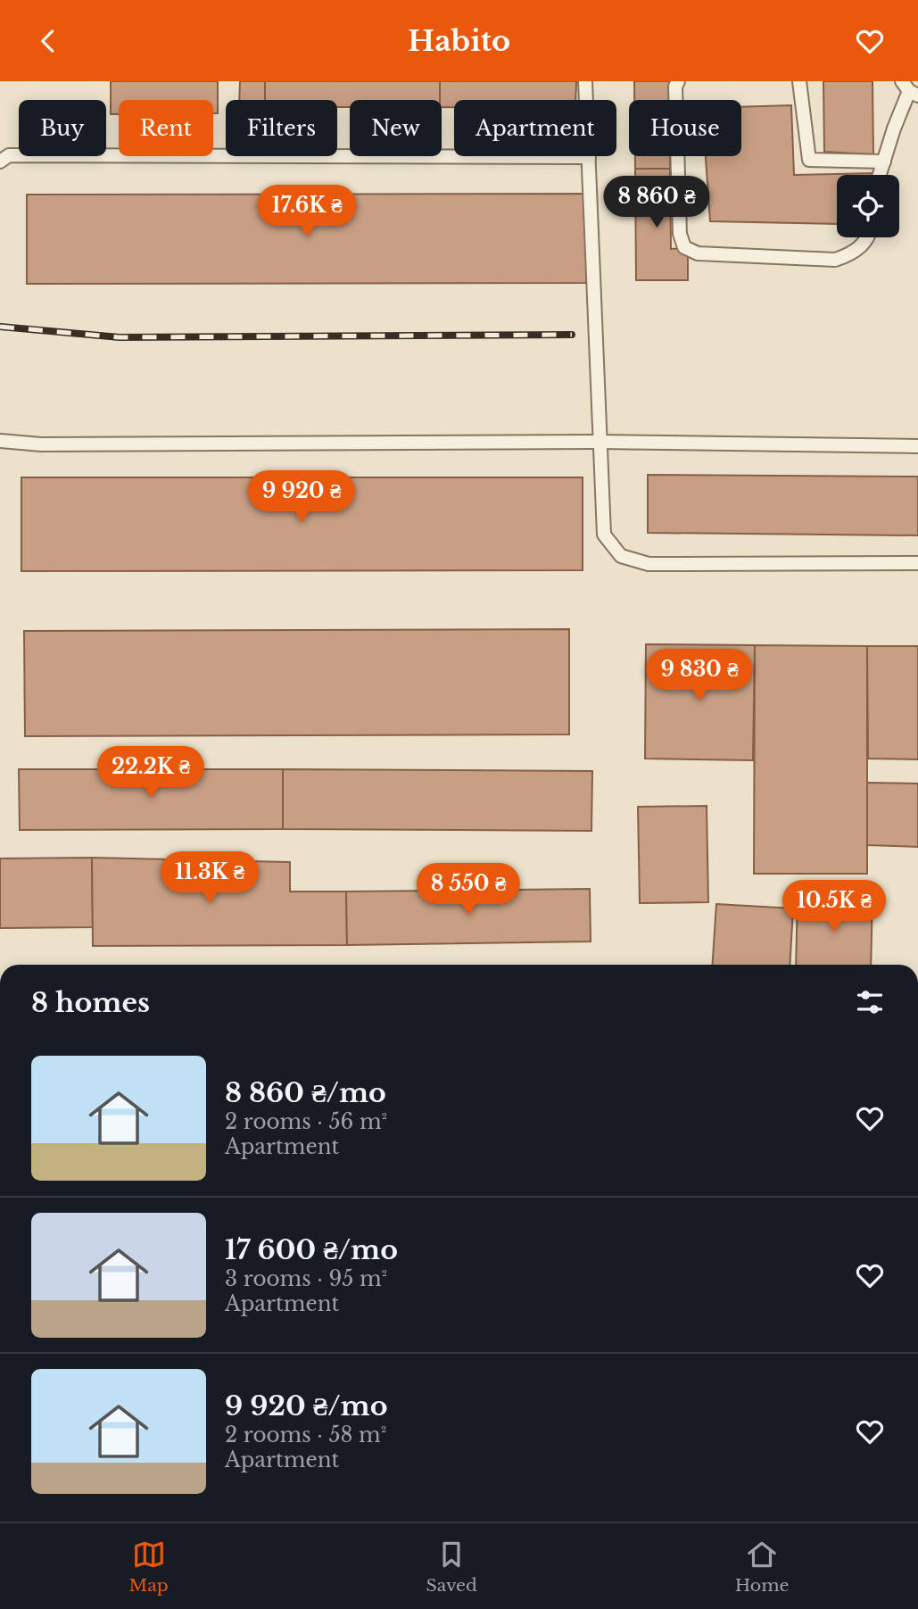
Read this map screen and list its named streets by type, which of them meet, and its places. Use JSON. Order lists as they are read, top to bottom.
{
  "page": {
    "header": "Habito",
    "chip": [
      "Buy",
      "Rent",
      "Filters",
      "New",
      "Apartment",
      "House"
    ],
    "price": [
      "8 860 ₴",
      "17.6K ₴",
      "9 920 ₴",
      "9 830 ₴",
      "22.2K ₴",
      "11.3K ₴",
      "8 550 ₴",
      "10.5K ₴"
    ],
    "heading": "8 homes",
    "list": [
      {
        "name": "8 860 ₴/mo",
        "note": "2 rooms · 56 m² · Apartment"
      },
      {
        "name": "17 600 ₴/mo",
        "note": "3 rooms · 95 m² · Apartment"
      },
      {
        "name": "9 920 ₴/mo",
        "note": "2 rooms · 58 m² · Apartment"
      }
    ],
    "tabs": ["Map", "Saved", "Home"]
  }
}
